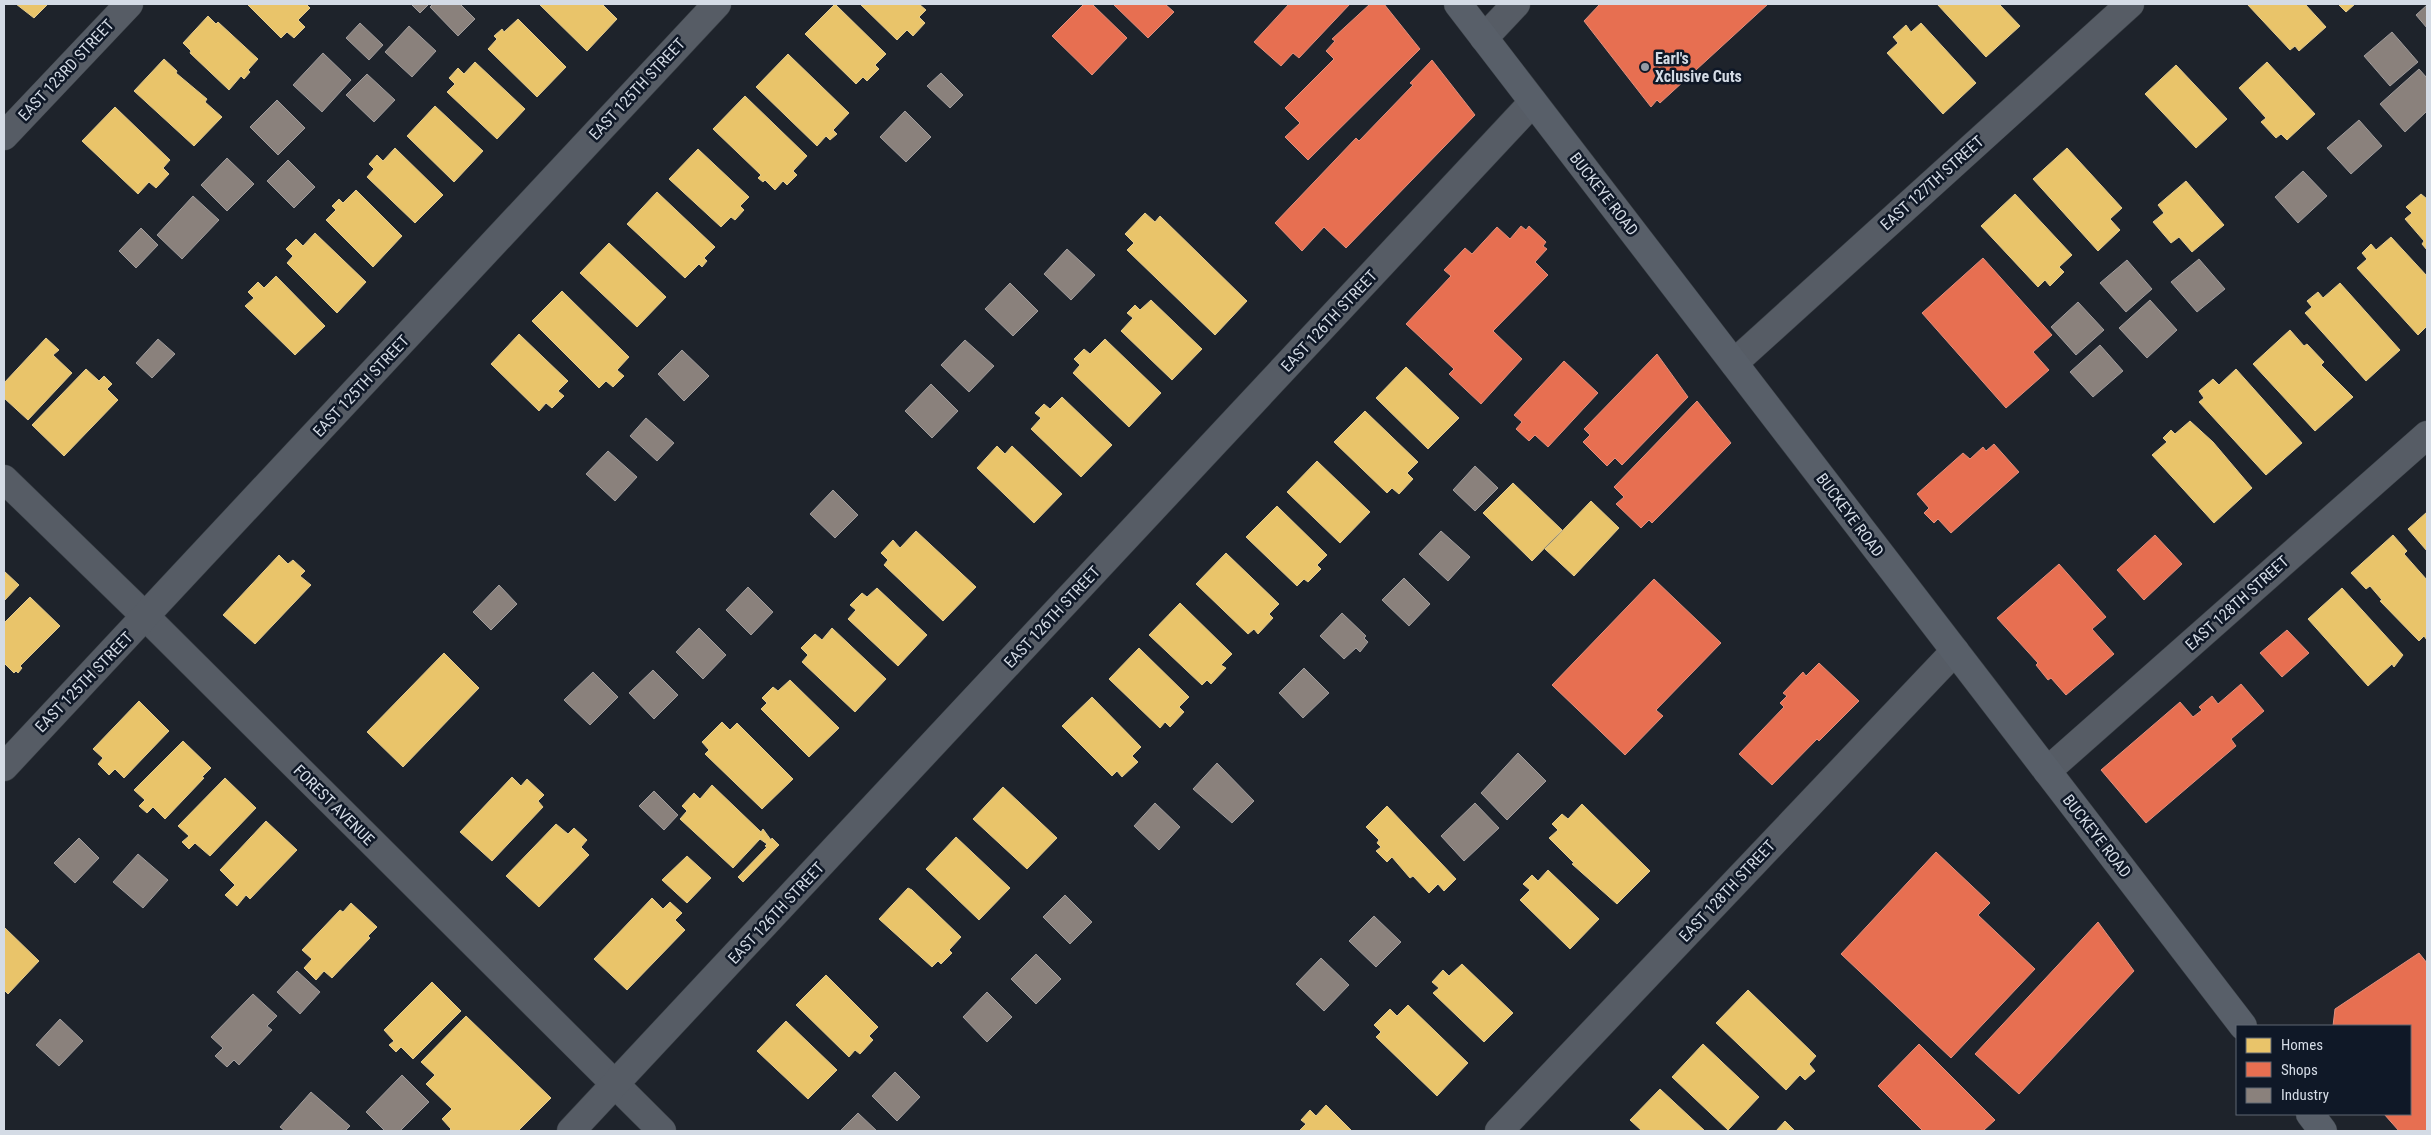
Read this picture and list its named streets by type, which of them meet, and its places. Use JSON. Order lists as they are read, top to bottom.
{
  "streets": {
    "street": [
      "EAST 123RD STREET",
      "EAST 125TH STREET",
      "EAST 127TH STREET",
      "BUCKEYE ROAD",
      "EAST 126TH STREET",
      "EAST 128TH STREET",
      "FOREST AVENUE"
    ]
  },
  "crossings": [
    ["EAST 125TH STREET", "FOREST AVENUE"],
    ["EAST 127TH STREET", "BUCKEYE ROAD"],
    ["BUCKEYE ROAD", "EAST 126TH STREET"],
    ["BUCKEYE ROAD", "EAST 128TH STREET"],
    ["EAST 126TH STREET", "FOREST AVENUE"]
  ],
  "places": ["Earl's Xclusive Cuts"],
  "legend": ["Homes", "Shops", "Industry"]
}
